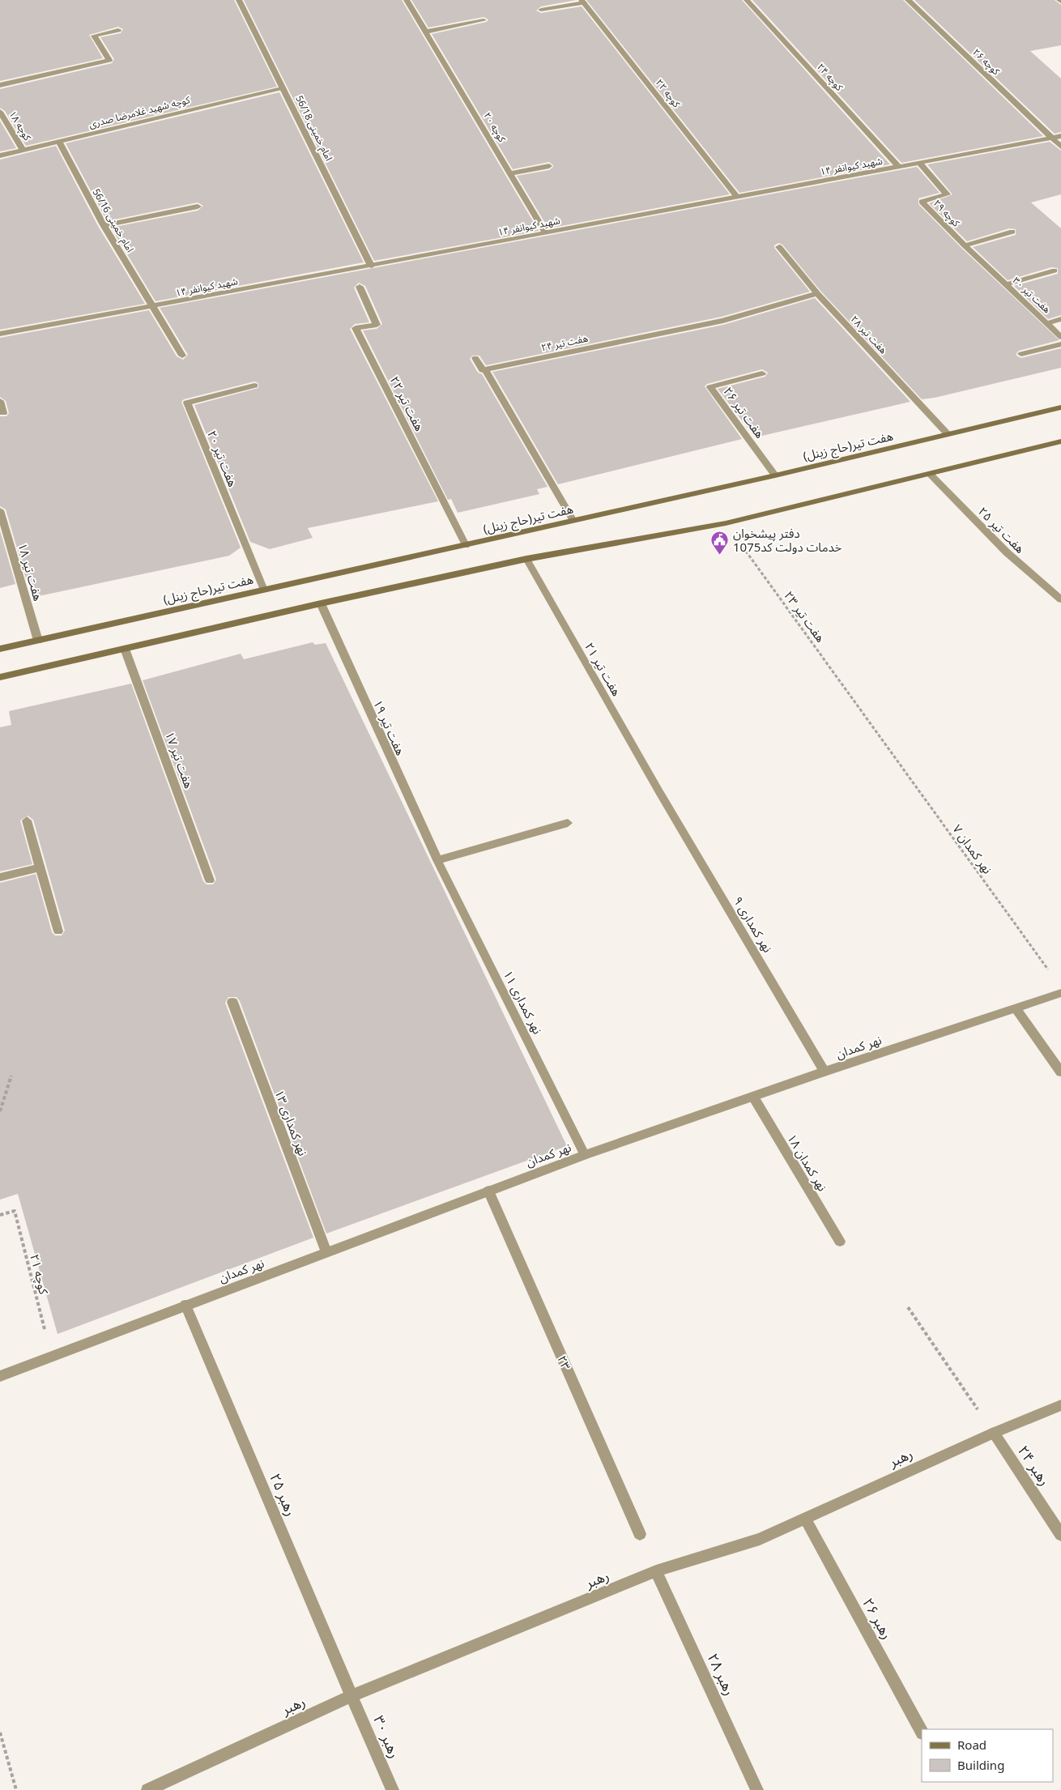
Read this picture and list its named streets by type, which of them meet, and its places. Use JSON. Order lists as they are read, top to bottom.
{
  "streets": {
    "main road": ["هفت تیر(حاج زینل)"],
    "street": [
      "کوچه ۲۶",
      "کوچه ۲۴",
      "کوچه ۲۲",
      "کوچه شهید غلامرضا صدری",
      "کوچه ۱۸",
      "کوچه ۲۰",
      "امام خمینی 56/18",
      "شهید کیوانفر ۱۴",
      "کوچه ۲۹",
      "امام خمینی 56/16",
      "هفت تیر ۳۰",
      "هفت تیر ۲۸",
      "هفت تیر ۲۴",
      "هفت تیر ۲۲",
      "هفت تیر ۲۶",
      "هفت تیر ۲۰",
      "هفت تیر ۲۵",
      "هفت تیر ۱۸",
      "هفت تیر ۲۱",
      "هفت تیر ۱۹",
      "هفت تیر ۱۷",
      "نهر کمداری ۹",
      "نهر کمداری ۱۱",
      "نهر کمدان",
      "نهر کمداری ۱۳",
      "نهر کمدان ۱۸",
      "۲۳",
      "رهبر",
      "رهبر ۲۴",
      "رهبر ۲۵",
      "رهبر ۲۶",
      "رهبر ۲۸",
      "رهبر ۳۰"
    ],
    "path": ["هفت تیر ۲۳", "نهر کمدان ۷", "کوچه ۲۱"]
  },
  "crossings": [
    ["کوچه ۲۶", "شهید کیوانفر ۱۴"],
    ["کوچه ۲۴", "شهید کیوانفر ۱۴"],
    ["کوچه ۲۲", "شهید کیوانفر ۱۴"],
    ["کوچه شهید غلامرضا صدری", "کوچه ۱۸"],
    ["کوچه شهید غلامرضا صدری", "امام خمینی 56/18"],
    ["کوچه شهید غلامرضا صدری", "امام خمینی 56/16"],
    ["کوچه ۲۰", "شهید کیوانفر ۱۴"],
    ["امام خمینی 56/18", "شهید کیوانفر ۱۴"],
    ["شهید کیوانفر ۱۴", "کوچه ۲۹"],
    ["شهید کیوانفر ۱۴", "امام خمینی 56/16"],
    ["کوچه ۲۹", "هفت تیر ۳۰"],
    ["هفت تیر ۲۸", "هفت تیر ۲۴"],
    ["هفت تیر ۲۸", "هفت تیر(حاج زینل)"],
    ["هفت تیر ۲۲", "هفت تیر(حاج زینل)"],
    ["هفت تیر ۲۶", "هفت تیر(حاج زینل)"],
    ["هفت تیر(حاج زینل)", "هفت تیر ۲۰"],
    ["هفت تیر(حاج زینل)", "هفت تیر ۱۸"],
    ["هفت تیر ۲۳", "نهر کمدان ۷"],
    ["هفت تیر ۲۱", "نهر کمداری ۹"],
    ["هفت تیر ۱۹", "نهر کمداری ۱۱"],
    ["نهر کمداری ۹", "نهر کمدان"],
    ["نهر کمداری ۱۱", "نهر کمدان"],
    ["نهر کمدان", "نهر کمداری ۱۳"],
    ["نهر کمدان", "نهر کمدان ۱۸"],
    ["نهر کمدان", "کوچه ۲۱"],
    ["نهر کمدان", "۲۳"],
    ["نهر کمدان", "رهبر ۲۵"],
    ["رهبر", "رهبر ۲۴"],
    ["رهبر", "رهبر ۲۵"],
    ["رهبر", "رهبر ۲۶"],
    ["رهبر", "رهبر ۲۸"],
    ["رهبر", "رهبر ۳۰"],
    ["رهبر ۲۵", "رهبر ۳۰"]
  ],
  "places": {
    "public building": ["دفتر پیشخوان خدمات دولت کد1075"]
  },
  "legend": ["Road", "Building"]
}
